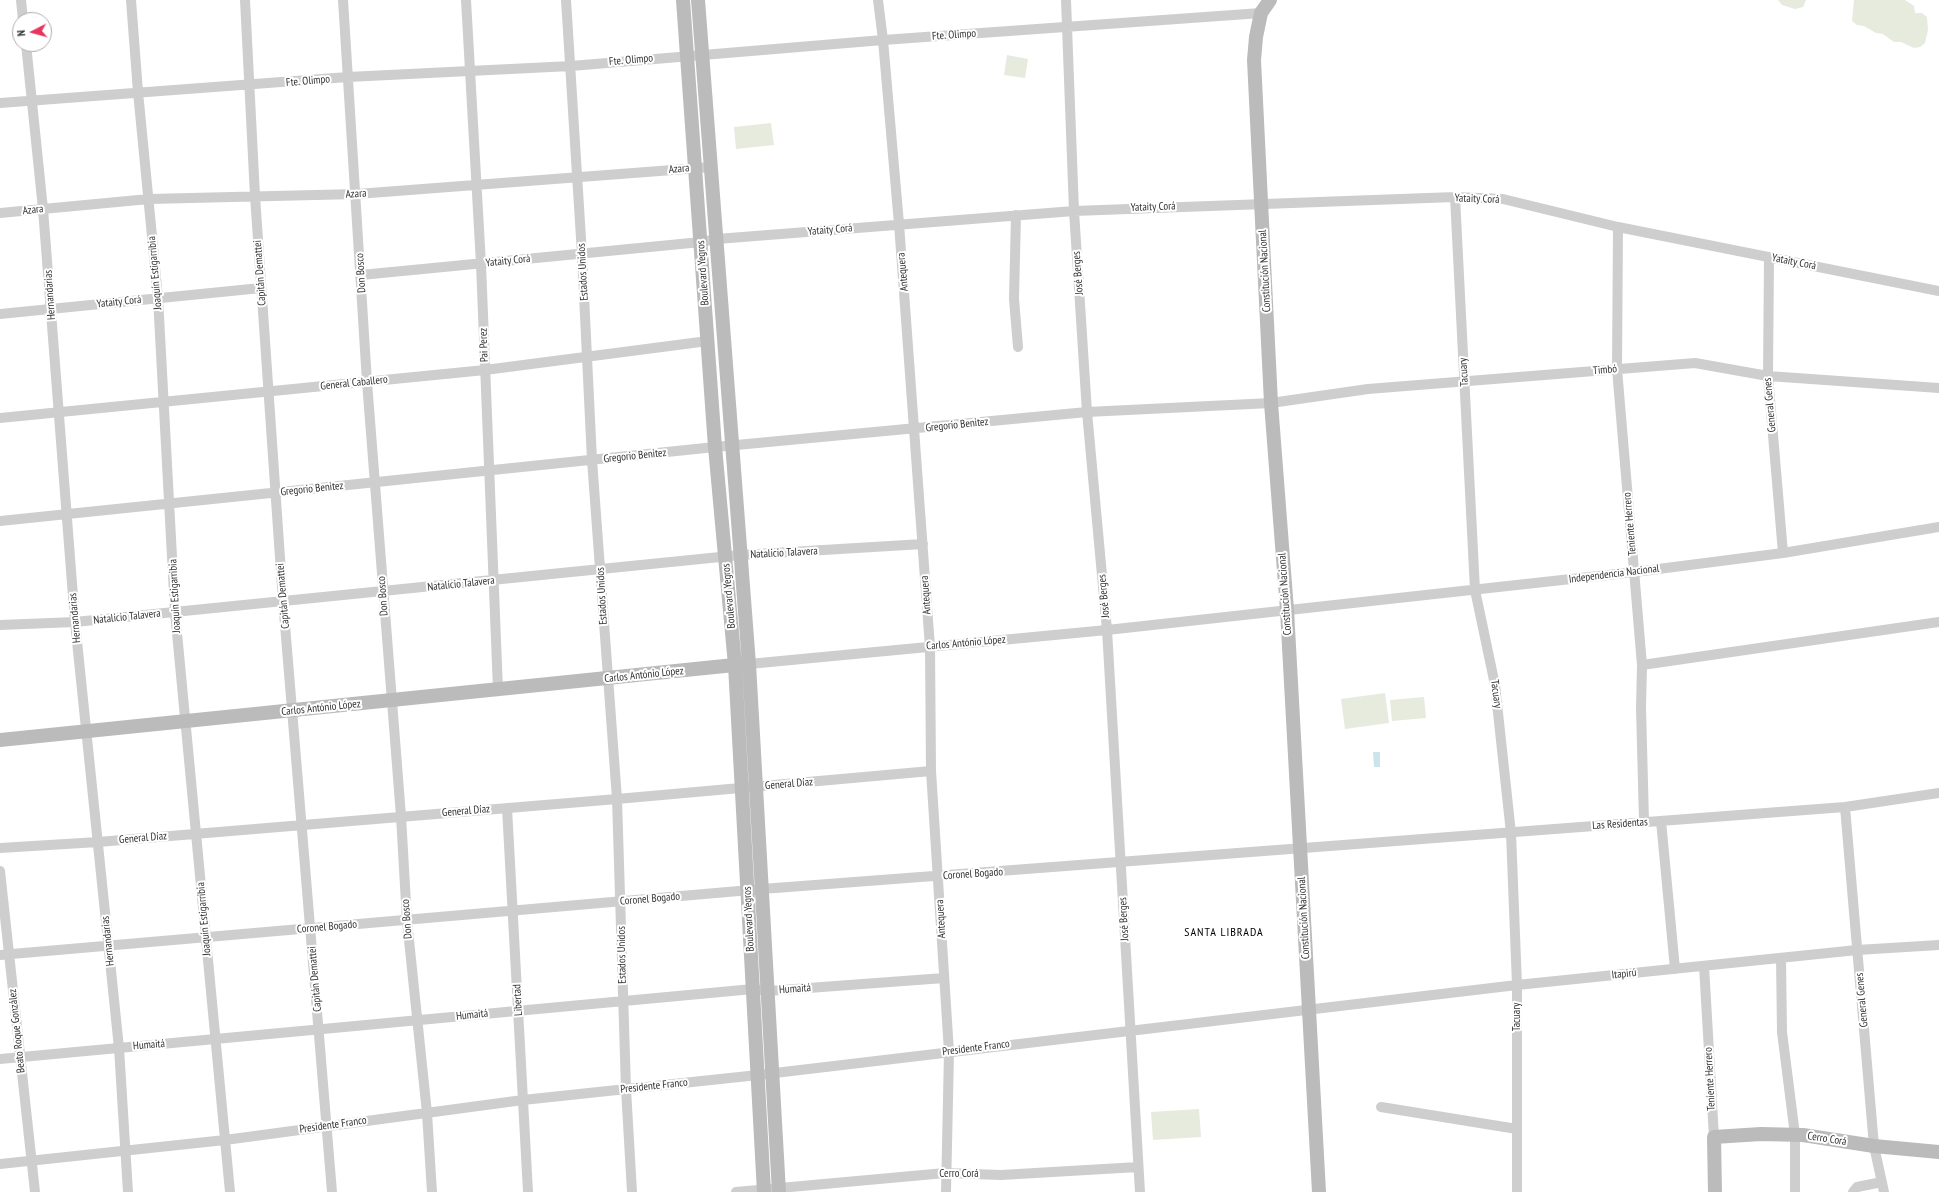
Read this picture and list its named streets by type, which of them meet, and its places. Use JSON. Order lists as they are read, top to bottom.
{
  "streets": {
    "main road": [
      "Constitución Nacional",
      "Boulevard Yegros",
      "Teniente Herrero",
      "Carlos António López",
      "Cerro Corá"
    ],
    "street": [
      "Fte. Olimpo",
      "Azara",
      "Yataity Corá",
      "Estados Unidos",
      "Antequera",
      "Joaquín Estigarribia",
      "Capitán Demattei",
      "Don Bosco",
      "José Berges",
      "Hernandarias",
      "Pai Perez",
      "Timbó",
      "Tacuary",
      "General Caballero",
      "General Genes",
      "Gregorio Benitez",
      "Natalicio Talavera",
      "Independencia Nacional",
      "General Díaz",
      "Las Residentas",
      "Coronel Bogado",
      "Itapirú",
      "Humaitá",
      "Libertad",
      "Beato Roque González",
      "Presidente Franco"
    ]
  },
  "crossings": [
    ["Fte. Olimpo", "Constitución Nacional"],
    ["Fte. Olimpo", "Estados Unidos"],
    ["Fte. Olimpo", "Antequera"],
    ["Fte. Olimpo", "Joaquín Estigarribia"],
    ["Fte. Olimpo", "Capitán Demattei"],
    ["Fte. Olimpo", "Don Bosco"],
    ["Fte. Olimpo", "Boulevard Yegros"],
    ["Fte. Olimpo", "José Berges"],
    ["Fte. Olimpo", "Hernandarias"],
    ["Fte. Olimpo", "Pai Perez"],
    ["Azara", "Estados Unidos"],
    ["Azara", "Joaquín Estigarribia"],
    ["Azara", "Capitán Demattei"],
    ["Azara", "Don Bosco"],
    ["Azara", "Boulevard Yegros"],
    ["Azara", "Hernandarias"],
    ["Azara", "Pai Perez"],
    ["Yataity Corá", "Constitución Nacional"],
    ["Yataity Corá", "Estados Unidos"],
    ["Yataity Corá", "Antequera"],
    ["Yataity Corá", "Joaquín Estigarribia"],
    ["Yataity Corá", "Capitán Demattei"],
    ["Yataity Corá", "Don Bosco"],
    ["Yataity Corá", "Boulevard Yegros"],
    ["Yataity Corá", "José Berges"],
    ["Yataity Corá", "Hernandarias"],
    ["Yataity Corá", "Pai Perez"],
    ["Yataity Corá", "Tacuary"],
    ["Yataity Corá", "General Genes"],
    ["Yataity Corá", "Teniente Herrero"],
    ["Constitución Nacional", "Timbó"],
    ["Constitución Nacional", "Gregorio Benitez"],
    ["Constitución Nacional", "Independencia Nacional"],
    ["Constitución Nacional", "Carlos António López"],
    ["Constitución Nacional", "Las Residentas"],
    ["Constitución Nacional", "Coronel Bogado"],
    ["Constitución Nacional", "Itapirú"],
    ["Constitución Nacional", "Presidente Franco"],
    ["Estados Unidos", "General Caballero"],
    ["Estados Unidos", "Gregorio Benitez"],
    ["Estados Unidos", "Natalicio Talavera"],
    ["Estados Unidos", "Carlos António López"],
    ["Estados Unidos", "General Díaz"],
    ["Estados Unidos", "Coronel Bogado"],
    ["Estados Unidos", "Humaitá"],
    ["Estados Unidos", "Presidente Franco"],
    ["Antequera", "Gregorio Benitez"],
    ["Antequera", "Natalicio Talavera"],
    ["Antequera", "Carlos António López"],
    ["Antequera", "General Díaz"],
    ["Antequera", "Coronel Bogado"],
    ["Antequera", "Humaitá"],
    ["Antequera", "Presidente Franco"],
    ["Antequera", "Cerro Corá"],
    ["Joaquín Estigarribia", "General Caballero"],
    ["Joaquín Estigarribia", "Gregorio Benitez"],
    ["Joaquín Estigarribia", "Natalicio Talavera"],
    ["Joaquín Estigarribia", "Carlos António López"],
    ["Joaquín Estigarribia", "General Díaz"],
    ["Joaquín Estigarribia", "Coronel Bogado"],
    ["Joaquín Estigarribia", "Humaitá"],
    ["Joaquín Estigarribia", "Presidente Franco"],
    ["Capitán Demattei", "General Caballero"],
    ["Capitán Demattei", "Gregorio Benitez"],
    ["Capitán Demattei", "Natalicio Talavera"],
    ["Capitán Demattei", "Carlos António López"],
    ["Capitán Demattei", "General Díaz"],
    ["Capitán Demattei", "Coronel Bogado"],
    ["Capitán Demattei", "Humaitá"],
    ["Capitán Demattei", "Presidente Franco"],
    ["Don Bosco", "General Caballero"],
    ["Don Bosco", "Gregorio Benitez"],
    ["Don Bosco", "Natalicio Talavera"],
    ["Don Bosco", "Carlos António López"],
    ["Don Bosco", "General Díaz"],
    ["Don Bosco", "Coronel Bogado"],
    ["Don Bosco", "Humaitá"],
    ["Don Bosco", "Presidente Franco"],
    ["Boulevard Yegros", "General Caballero"],
    ["Boulevard Yegros", "Gregorio Benitez"],
    ["Boulevard Yegros", "Natalicio Talavera"],
    ["Boulevard Yegros", "Carlos António López"],
    ["Boulevard Yegros", "General Díaz"],
    ["Boulevard Yegros", "Coronel Bogado"],
    ["Boulevard Yegros", "Humaitá"],
    ["Boulevard Yegros", "Presidente Franco"],
    ["Boulevard Yegros", "Cerro Corá"],
    ["José Berges", "Gregorio Benitez"],
    ["José Berges", "Carlos António López"],
    ["José Berges", "Coronel Bogado"],
    ["José Berges", "Presidente Franco"],
    ["José Berges", "Cerro Corá"],
    ["Hernandarias", "General Caballero"],
    ["Hernandarias", "Gregorio Benitez"],
    ["Hernandarias", "Natalicio Talavera"],
    ["Hernandarias", "Carlos António López"],
    ["Hernandarias", "General Díaz"],
    ["Hernandarias", "Coronel Bogado"],
    ["Hernandarias", "Humaitá"],
    ["Hernandarias", "Presidente Franco"],
    ["Pai Perez", "General Caballero"],
    ["Pai Perez", "Gregorio Benitez"],
    ["Pai Perez", "Natalicio Talavera"],
    ["Pai Perez", "Carlos António López"],
    ["Timbó", "Tacuary"],
    ["Timbó", "General Genes"],
    ["Timbó", "Gregorio Benitez"],
    ["Timbó", "Teniente Herrero"],
    ["Tacuary", "Independencia Nacional"],
    ["Tacuary", "Las Residentas"],
    ["Tacuary", "Itapirú"],
    ["General Genes", "Independencia Nacional"],
    ["General Genes", "Las Residentas"],
    ["General Genes", "Itapirú"],
    ["General Genes", "Cerro Corá"],
    ["Teniente Herrero", "Independencia Nacional"],
    ["Teniente Herrero", "Las Residentas"],
    ["Teniente Herrero", "Itapirú"],
    ["Teniente Herrero", "Cerro Corá"],
    ["Independencia Nacional", "Carlos António López"],
    ["General Díaz", "Libertad"],
    ["Las Residentas", "Coronel Bogado"],
    ["Coronel Bogado", "Libertad"],
    ["Coronel Bogado", "Beato Roque González"],
    ["Itapirú", "Presidente Franco"],
    ["Humaitá", "Libertad"],
    ["Humaitá", "Beato Roque González"],
    ["Libertad", "Presidente Franco"],
    ["Beato Roque González", "Presidente Franco"]
  ],
  "districts": ["SANTA LIBRADA"],
  "north": "left"
}
